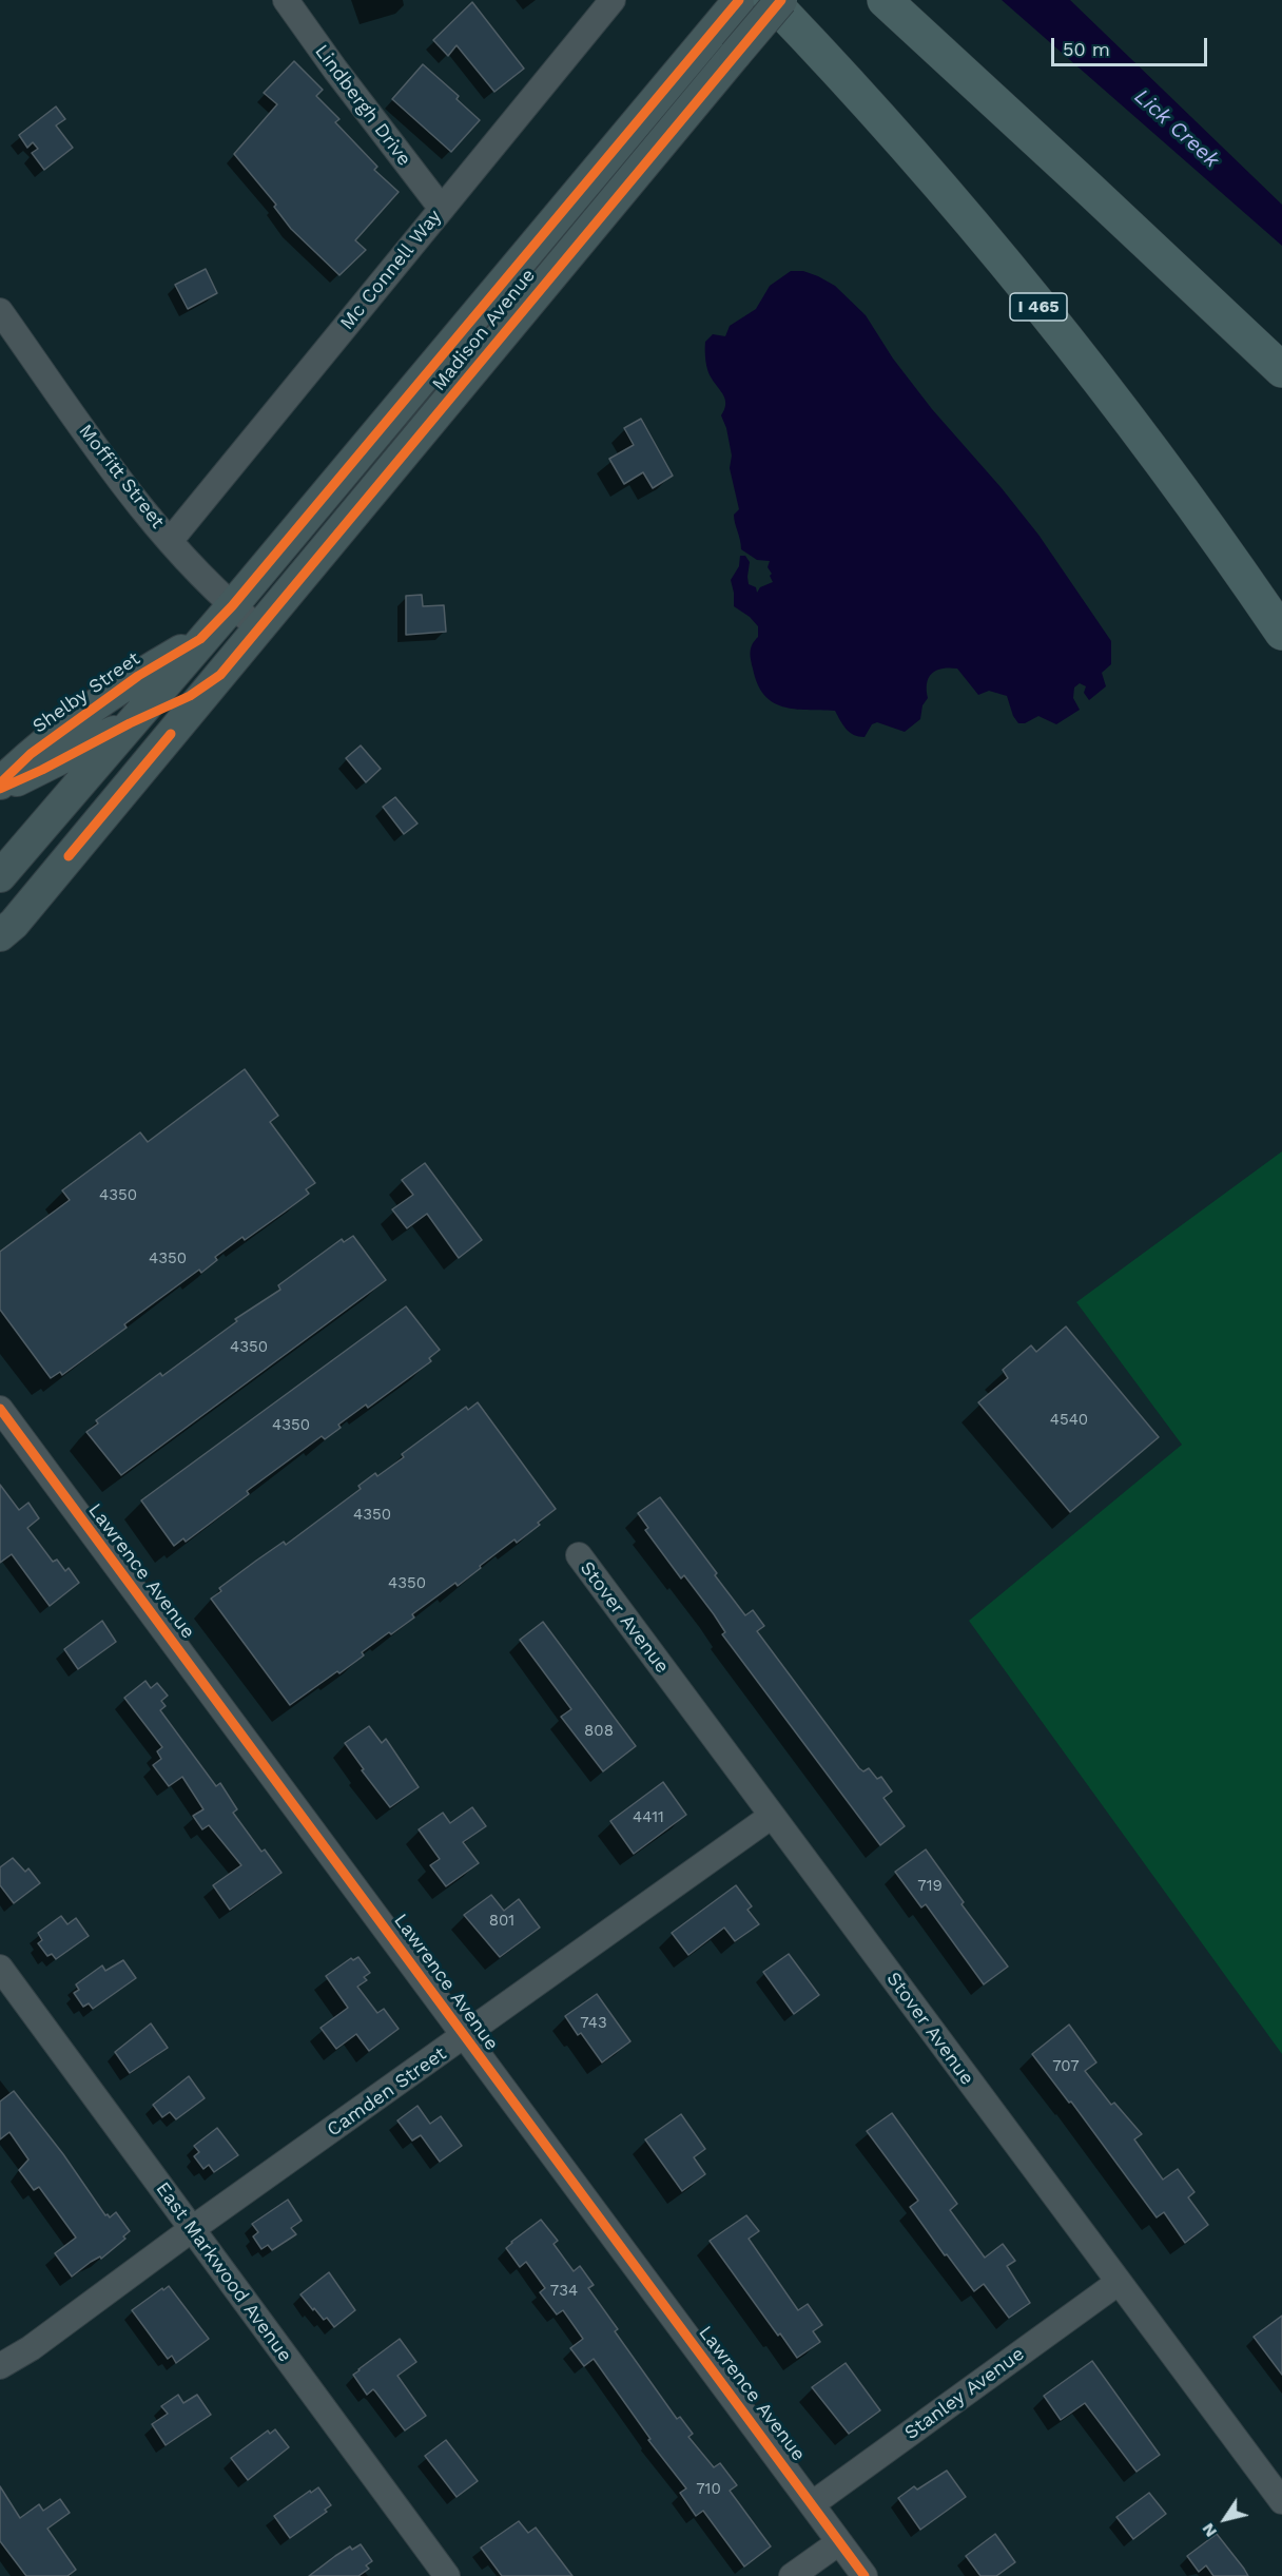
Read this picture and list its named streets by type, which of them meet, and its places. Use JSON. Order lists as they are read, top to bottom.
{
  "streets": {
    "highway": ["I 465"],
    "main road": ["Madison Avenue", "Shelby Street"],
    "street": [
      "Lindbergh Drive",
      "Mc Connell Way",
      "Moffitt Street",
      "Lawrence Avenue",
      "Stover Avenue",
      "Camden Street",
      "East Markwood Avenue",
      "Stanley Avenue"
    ]
  },
  "crossings": [
    ["Lindbergh Drive", "Mc Connell Way"],
    ["Mc Connell Way", "Moffitt Street"],
    ["Madison Avenue", "Moffitt Street"],
    ["Madison Avenue", "Shelby Street"],
    ["Lawrence Avenue", "Camden Street"],
    ["Lawrence Avenue", "Stanley Avenue"],
    ["Stover Avenue", "Camden Street"],
    ["Stover Avenue", "Stanley Avenue"],
    ["Camden Street", "East Markwood Avenue"]
  ],
  "water": ["Lick Creek"],
  "house_numbers": [
    "4350",
    "4350",
    "4350",
    "4540",
    "4350",
    "4350",
    "4350",
    "808",
    "4411",
    "719",
    "801",
    "743",
    "707",
    "734",
    "710"
  ],
  "scale_bar": "50 m",
  "north": "bottom left"
}
